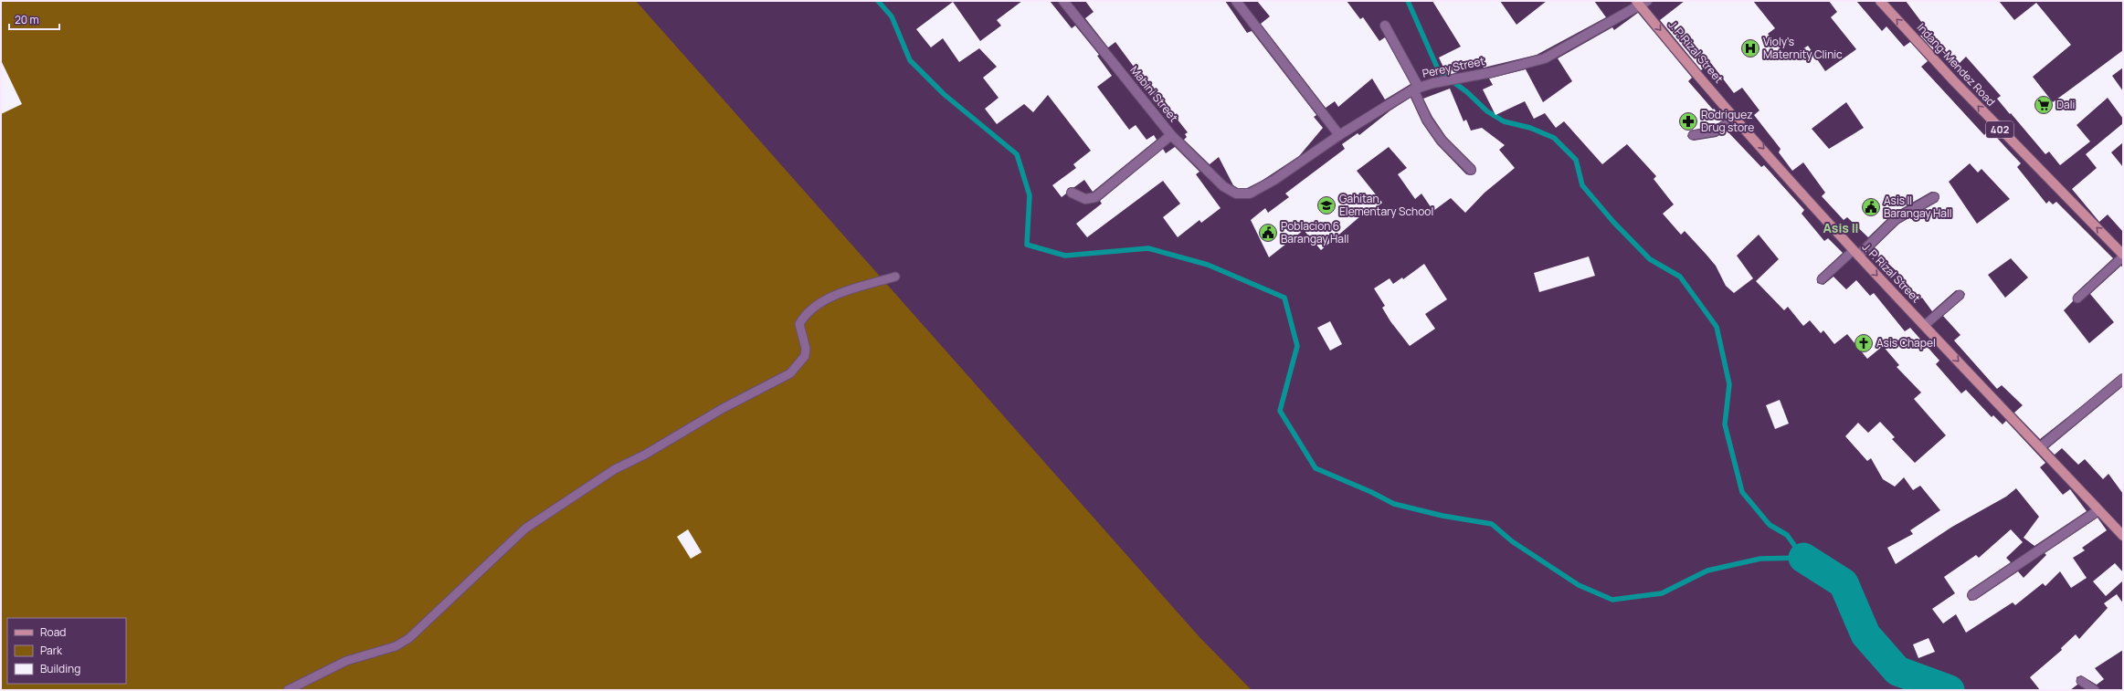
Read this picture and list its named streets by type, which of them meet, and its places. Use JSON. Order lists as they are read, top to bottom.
{
  "streets": {
    "main road": ["J. P. Rizal Street", "Indang-Mendez Road", "402"],
    "street": ["Perey Street", "Mabini Street"]
  },
  "crossings": [
    ["J. P. Rizal Street", "Perey Street"],
    ["Perey Street", "Mabini Street"]
  ],
  "one_way": ["J. P. Rizal Street", "Indang-Mendez Road"],
  "districts": ["Asis II"],
  "places": {
    "hospital": ["Violy's Maternity Clinic"],
    "supermarket": ["Dali"],
    "pharmacy": ["Rodriguez Drug store"],
    "school or university": ["Gahitan Elementary School"],
    "public building": ["Asis II Barangay Hall", "Poblacion 6 Barangay Hall"],
    "church": ["Asis Chapel"]
  },
  "legend": ["Road", "Park", "Building"],
  "scale_bar": "20 m"
}
